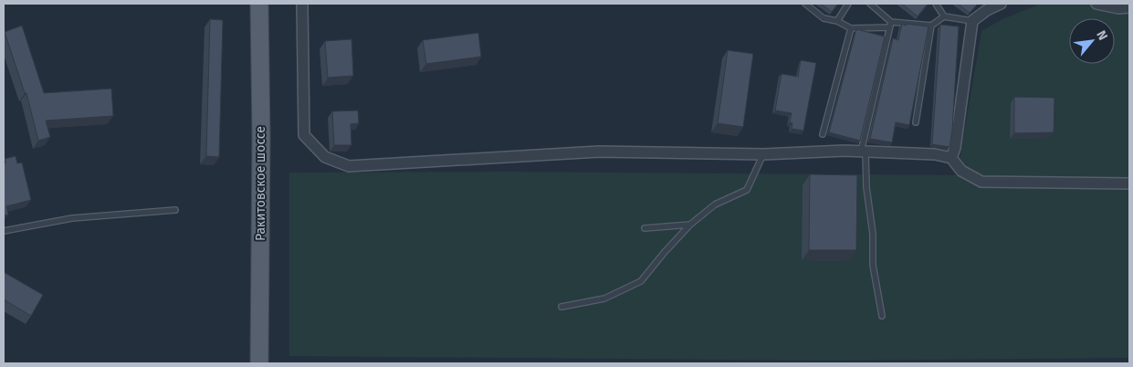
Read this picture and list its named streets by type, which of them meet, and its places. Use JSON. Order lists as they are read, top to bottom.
{
  "streets": {
    "main road": ["Ракитовское шоссе"]
  },
  "north": "top right"
}
